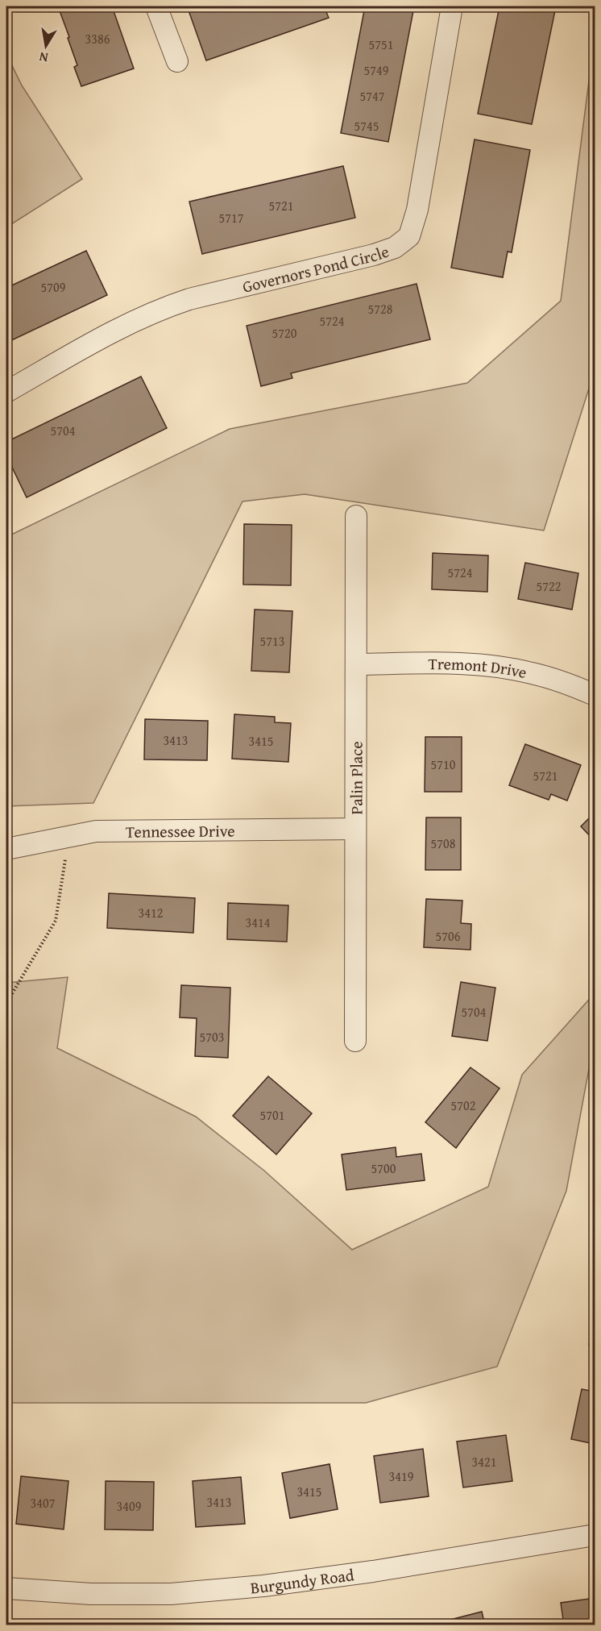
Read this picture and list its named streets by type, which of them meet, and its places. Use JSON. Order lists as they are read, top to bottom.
{
  "streets": {
    "street": [
      "Governors Pond Circle",
      "Tremont Drive",
      "Palin Place",
      "Tennessee Drive",
      "Burgundy Road"
    ]
  },
  "crossings": [
    ["Tremont Drive", "Palin Place"],
    ["Palin Place", "Tennessee Drive"]
  ],
  "house_numbers": [
    "3386",
    "5751",
    "5749",
    "5747",
    "5745",
    "5721",
    "5717",
    "5709",
    "5728",
    "5724",
    "5720",
    "5704",
    "5724",
    "5722",
    "5713",
    "3413",
    "3415",
    "5710",
    "5721",
    "5708",
    "3412",
    "3414",
    "5706",
    "5704",
    "5703",
    "5702",
    "5701",
    "5700",
    "3421",
    "3419",
    "3415",
    "3413",
    "3407",
    "3409"
  ],
  "north": "bottom"
}
